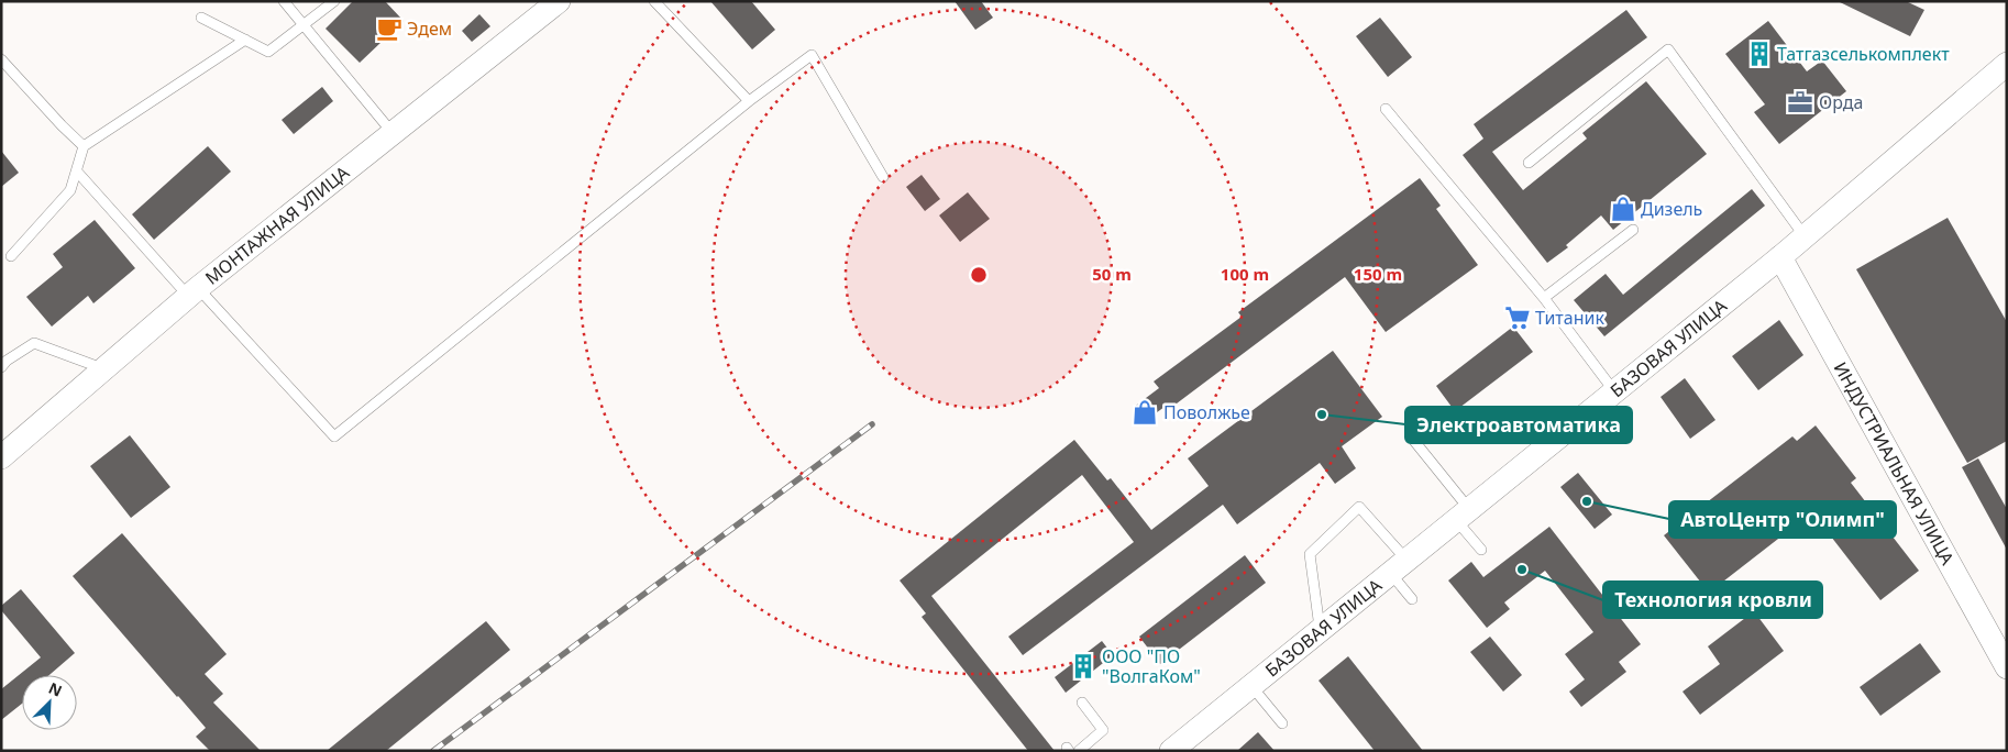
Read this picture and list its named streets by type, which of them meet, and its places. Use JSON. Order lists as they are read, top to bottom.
{
  "streets": {
    "street": ["МОНТАЖНАЯ УЛИЦА", "БАЗОВАЯ УЛИЦА", "ИНДУСТРИАЛЬНАЯ УЛИЦА"]
  },
  "crossings": [
    ["БАЗОВАЯ УЛИЦА", "ИНДУСТРИАЛЬНАЯ УЛИЦА"]
  ],
  "places": {
    "cafe": ["Эдем"],
    "building": ["Татгазселькомплект", "ООО \"ПО \"ВолгаКом\""],
    "office": ["Орда"],
    "shop": ["Дизель", "Поволжье"],
    "supermarket": ["Титаник"],
    "other": ["Электроавтоматика", "АвтоЦентр \"Олимп\"", "Технология кровли"]
  },
  "north": "top right",
  "rings": ["50 m", "100 m", "150 m"]
}
